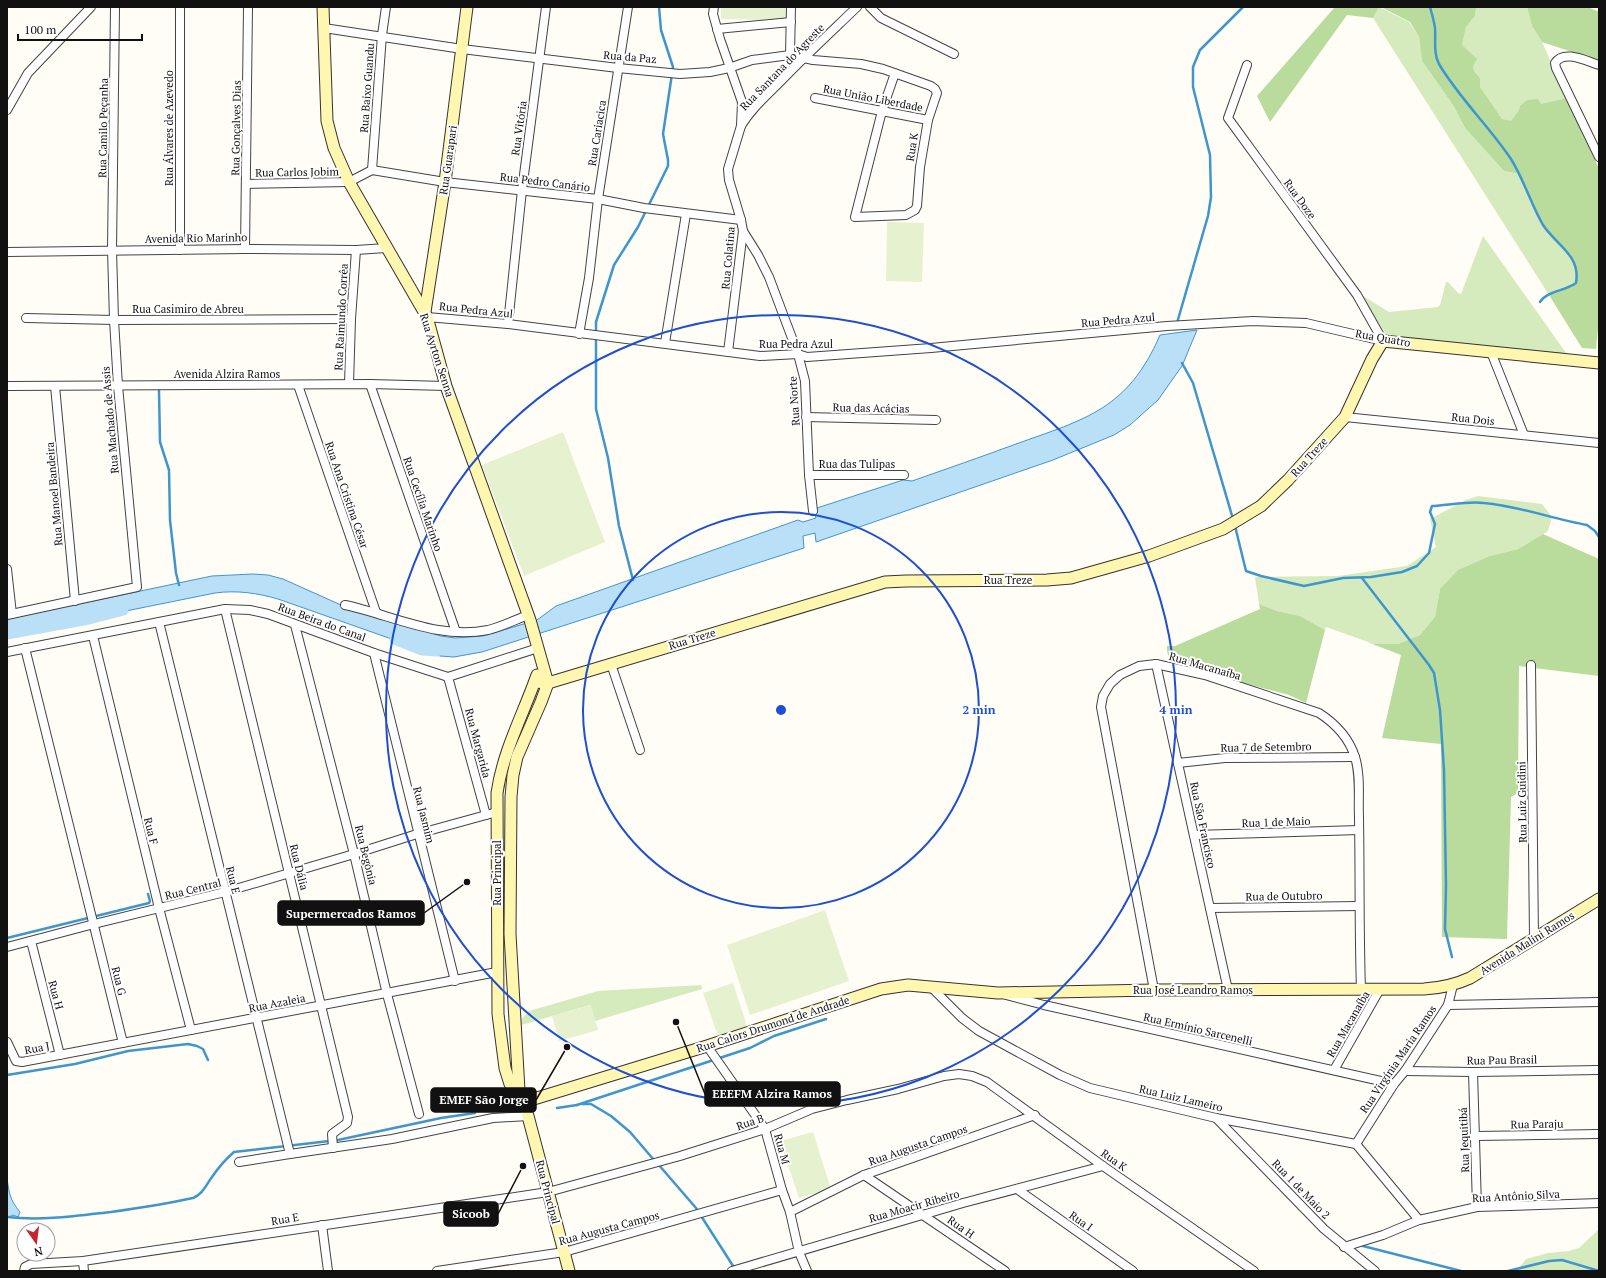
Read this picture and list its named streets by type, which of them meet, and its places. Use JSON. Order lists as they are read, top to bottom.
{
  "streets": {
    "street": [
      "Rua da Paz",
      "Rua Santana do Agreste",
      "Rua Baixo Guandu",
      "Rua União Liberdade",
      "Rua Camilo Peçanha",
      "Rua Álvares de Azevedo",
      "Rua Gonçalves Dias",
      "Rua Vitória",
      "Rua Cariacica",
      "Rua K",
      "Rua Guarapari",
      "Rua Carlos Jobim",
      "Rua Pedro Canário",
      "Rua Doze",
      "Avenida Rio Marinho",
      "Rua Colatina",
      "Rua Casimiro de Abreu",
      "Rua Pedra Azul",
      "Rua Raimundo Corrêa",
      "Rua Quatro",
      "Rua Ayrton Senna",
      "Avenida Alzira Ramos",
      "Rua Norte",
      "Rua das Acácias",
      "Rua Dois",
      "Rua Machado de Assis",
      "Rua Treze",
      "Rua das Tulipas",
      "Rua Manoel Bandeira",
      "Rua Ana Cristina César",
      "Rua Cecília Marinho",
      "Rua Beira do Canal",
      "Rua Macanaíba",
      "Rua Margarida",
      "Rua 7 de Setembro",
      "Rua Luiz Guidini",
      "Rua Jasmim",
      "Rua 1 de Maio",
      "Rua São Francisco",
      "Rua F",
      "Rua Begônia",
      "Rua Dália",
      "Rua Principal",
      "Rua E",
      "Rua Central",
      "Rua de Outubro",
      "Avenida Malini Ramos",
      "Rua G",
      "Rua José Leandro Ramos",
      "Rua H",
      "Rua Azaleia",
      "Rua Calors Drumond de Andrade",
      "Rua Ermínio Sarcenelli",
      "Rua J",
      "Rua Virgínia Maria Ramos",
      "Rua Pau Brasil",
      "Rua Luiz Lameiro",
      "Rua B",
      "Rua Paraju",
      "Rua Jequitibá",
      "Rua Augusta Campos",
      "Rua M",
      "Rua 1 de Maio 2",
      "Rua Antônio Silva",
      "Rua Moacir Ribeiro",
      "Rua I"
    ]
  },
  "crossings": [
    ["Rua da Paz", "Rua Santana do Agreste"],
    ["Rua da Paz", "Rua Baixo Guandu"],
    ["Rua da Paz", "Rua Vitória"],
    ["Rua da Paz", "Rua Cariacica"],
    ["Rua da Paz", "Rua K"],
    ["Rua da Paz", "Rua Guarapari"],
    ["Rua da Paz", "Rua Colatina"],
    ["Rua da Paz", "Rua Ayrton Senna"],
    ["Rua Santana do Agreste", "Rua Colatina"],
    ["Rua Baixo Guandu", "Rua Pedro Canário"],
    ["Rua União Liberdade", "Rua K"],
    ["Rua Camilo Peçanha", "Avenida Rio Marinho"],
    ["Rua Camilo Peçanha", "Rua Machado de Assis"],
    ["Rua Álvares de Azevedo", "Avenida Rio Marinho"],
    ["Rua Gonçalves Dias", "Rua Carlos Jobim"],
    ["Rua Gonçalves Dias", "Avenida Rio Marinho"],
    ["Rua Vitória", "Rua Pedro Canário"],
    ["Rua Vitória", "Rua Pedra Azul"],
    ["Rua Cariacica", "Rua Pedro Canário"],
    ["Rua Cariacica", "Rua Pedra Azul"],
    ["Rua K", "Rua B"],
    ["Rua K", "Rua Augusta Campos"],
    ["Rua K", "Rua Moacir Ribeiro"],
    ["Rua Guarapari", "Rua Pedro Canário"],
    ["Rua Guarapari", "Rua Pedra Azul"],
    ["Rua Guarapari", "Rua Ayrton Senna"],
    ["Rua Carlos Jobim", "Rua Ayrton Senna"],
    ["Rua Pedro Canário", "Rua Colatina"],
    ["Rua Doze", "Rua Quatro"],
    ["Rua Doze", "Rua Treze"],
    ["Avenida Rio Marinho", "Rua Raimundo Corrêa"],
    ["Avenida Rio Marinho", "Rua Ayrton Senna"],
    ["Avenida Rio Marinho", "Rua Machado de Assis"],
    ["Rua Colatina", "Rua Pedra Azul"],
    ["Rua Colatina", "Rua Norte"],
    ["Rua Casimiro de Abreu", "Rua Raimundo Corrêa"],
    ["Rua Casimiro de Abreu", "Rua Machado de Assis"],
    ["Rua Pedra Azul", "Rua Quatro"],
    ["Rua Pedra Azul", "Rua Ayrton Senna"],
    ["Rua Pedra Azul", "Rua Norte"],
    ["Rua Raimundo Corrêa", "Avenida Alzira Ramos"],
    ["Rua Quatro", "Rua Treze"],
    ["Rua Ayrton Senna", "Avenida Alzira Ramos"],
    ["Rua Ayrton Senna", "Rua Principal"],
    ["Avenida Alzira Ramos", "Rua Machado de Assis"],
    ["Avenida Alzira Ramos", "Rua Manoel Bandeira"],
    ["Avenida Alzira Ramos", "Rua Ana Cristina César"],
    ["Avenida Alzira Ramos", "Rua Cecília Marinho"],
    ["Rua Norte", "Rua das Acácias"],
    ["Rua Norte", "Rua das Tulipas"],
    ["Rua Dois", "Rua Treze"],
    ["Rua Machado de Assis", "Rua Manoel Bandeira"],
    ["Rua Treze", "Rua Principal"],
    ["Rua Beira do Canal", "Rua Margarida"],
    ["Rua Beira do Canal", "Rua Jasmim"],
    ["Rua Beira do Canal", "Rua F"],
    ["Rua Beira do Canal", "Rua Begônia"],
    ["Rua Beira do Canal", "Rua Dália"],
    ["Rua Beira do Canal", "Rua E"],
    ["Rua Beira do Canal", "Rua G"],
    ["Rua Macanaíba", "Rua 7 de Setembro"],
    ["Rua Macanaíba", "Rua 1 de Maio"],
    ["Rua Macanaíba", "Rua São Francisco"],
    ["Rua Macanaíba", "Rua de Outubro"],
    ["Rua Macanaíba", "Rua José Leandro Ramos"],
    ["Rua Macanaíba", "Rua Ermínio Sarcenelli"],
    ["Rua Margarida", "Rua Principal"],
    ["Rua Margarida", "Rua Central"],
    ["Rua 7 de Setembro", "Rua São Francisco"],
    ["Rua Luiz Guidini", "Avenida Malini Ramos"],
    ["Rua Jasmim", "Rua Central"],
    ["Rua Jasmim", "Rua Azaleia"],
    ["Rua 1 de Maio", "Rua São Francisco"],
    ["Rua São Francisco", "Rua de Outubro"],
    ["Rua São Francisco", "Rua José Leandro Ramos"],
    ["Rua F", "Rua Central"],
    ["Rua F", "Rua Azaleia"],
    ["Rua Begônia", "Rua Central"],
    ["Rua Begônia", "Rua Azaleia"],
    ["Rua Dália", "Rua Central"],
    ["Rua Dália", "Rua Azaleia"],
    ["Rua Principal", "Rua E"],
    ["Rua Principal", "Rua Central"],
    ["Rua Principal", "Rua Azaleia"],
    ["Rua Principal", "Rua Calors Drumond de Andrade"],
    ["Rua Principal", "Rua B"],
    ["Rua Principal", "Rua Augusta Campos"],
    ["Rua E", "Rua Central"],
    ["Rua E", "Rua Azaleia"],
    ["Rua E", "Rua B"],
    ["Rua Central", "Rua G"],
    ["Rua Central", "Rua H"],
    ["Avenida Malini Ramos", "Rua José Leandro Ramos"],
    ["Avenida Malini Ramos", "Rua Virgínia Maria Ramos"],
    ["Rua G", "Rua Azaleia"],
    ["Rua José Leandro Ramos", "Rua Calors Drumond de Andrade"],
    ["Rua José Leandro Ramos", "Rua Ermínio Sarcenelli"],
    ["Rua José Leandro Ramos", "Rua Virgínia Maria Ramos"],
    ["Rua José Leandro Ramos", "Rua Luiz Lameiro"],
    ["Rua H", "Rua Azaleia"],
    ["Rua H", "Rua J"],
    ["Rua H", "Rua Augusta Campos"],
    ["Rua H", "Rua Moacir Ribeiro"],
    ["Rua Azaleia", "Rua J"],
    ["Rua Calors Drumond de Andrade", "Rua Luiz Lameiro"],
    ["Rua Calors Drumond de Andrade", "Rua M"],
    ["Rua Ermínio Sarcenelli", "Rua Virgínia Maria Ramos"],
    ["Rua Virgínia Maria Ramos", "Rua Pau Brasil"],
    ["Rua Virgínia Maria Ramos", "Rua Luiz Lameiro"],
    ["Rua Pau Brasil", "Rua Jequitibá"],
    ["Rua Luiz Lameiro", "Rua 1 de Maio 2"],
    ["Rua B", "Rua M"],
    ["Rua Paraju", "Rua Jequitibá"],
    ["Rua Jequitibá", "Rua Antônio Silva"],
    ["Rua Augusta Campos", "Rua M"],
    ["Rua M", "Rua Moacir Ribeiro"],
    ["Rua 1 de Maio 2", "Rua Antônio Silva"],
    ["Rua Moacir Ribeiro", "Rua I"]
  ],
  "places": [
    "Supermercados Ramos",
    "EEEFM Alzira Ramos",
    "EMEF São Jorge",
    "Sicoob"
  ],
  "scale_bar": "100 m",
  "north": "bottom",
  "rings": ["2 min", "4 min"]
}
